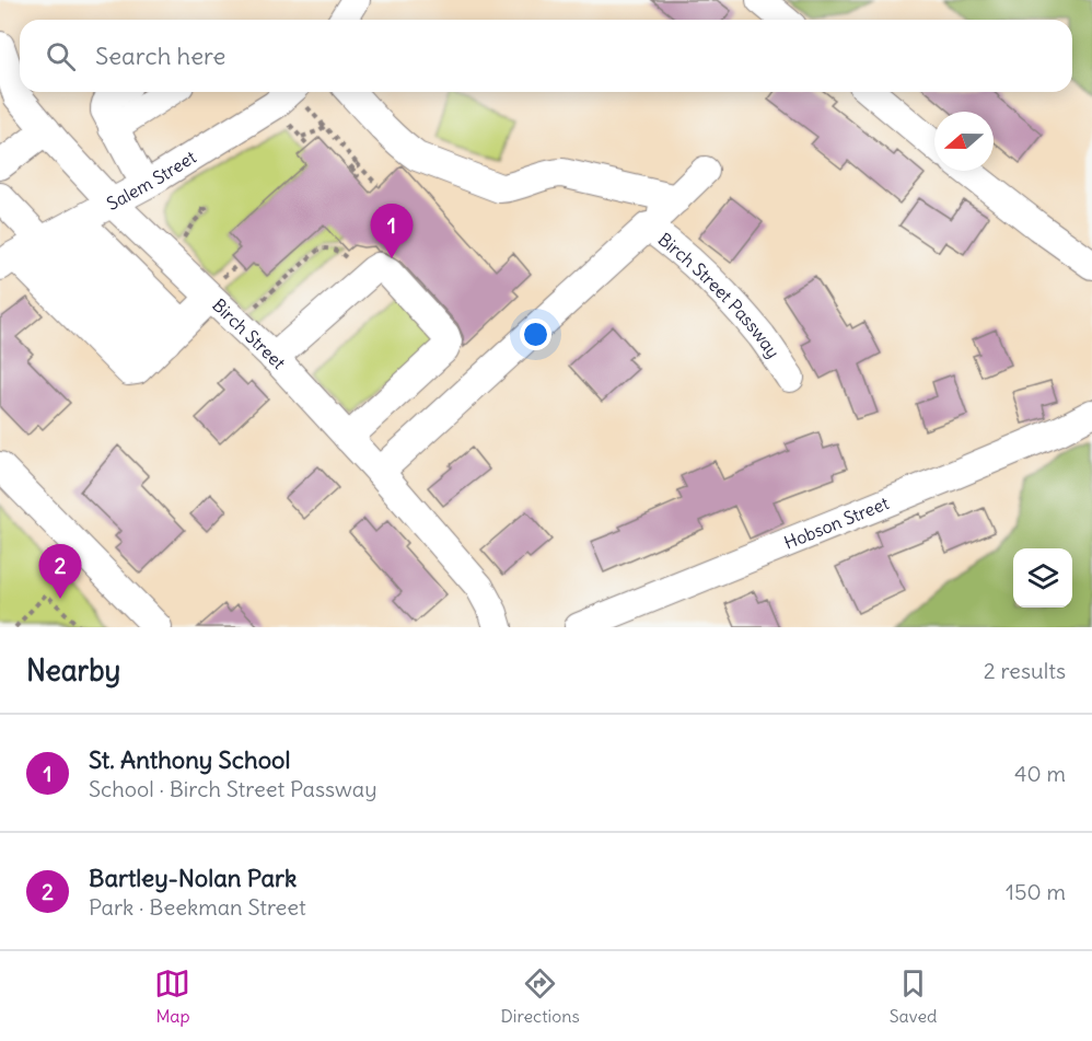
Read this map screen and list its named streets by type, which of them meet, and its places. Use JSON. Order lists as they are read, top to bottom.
{
  "streets": {
    "street": [
      "Salem Street",
      "Birch Street Passway",
      "Birch Street",
      "Hobson Street"
    ]
  },
  "crossings": [
    ["Salem Street", "Birch Street"],
    ["Birch Street Passway", "Birch Street"]
  ],
  "north": "left",
  "page": {
    "search": "Search here",
    "pins": ["1", "2"],
    "heading": ["Nearby", "2 results"],
    "list": [
      {
        "mark": "1",
        "name": "St. Anthony School",
        "note": "School · Birch Street Passway",
        "value": "40 m"
      },
      {
        "mark": "2",
        "name": "Bartley-Nolan Park",
        "note": "Park · Beekman Street",
        "value": "150 m"
      }
    ],
    "nav": ["Map", "Directions", "Saved"]
  }
}
